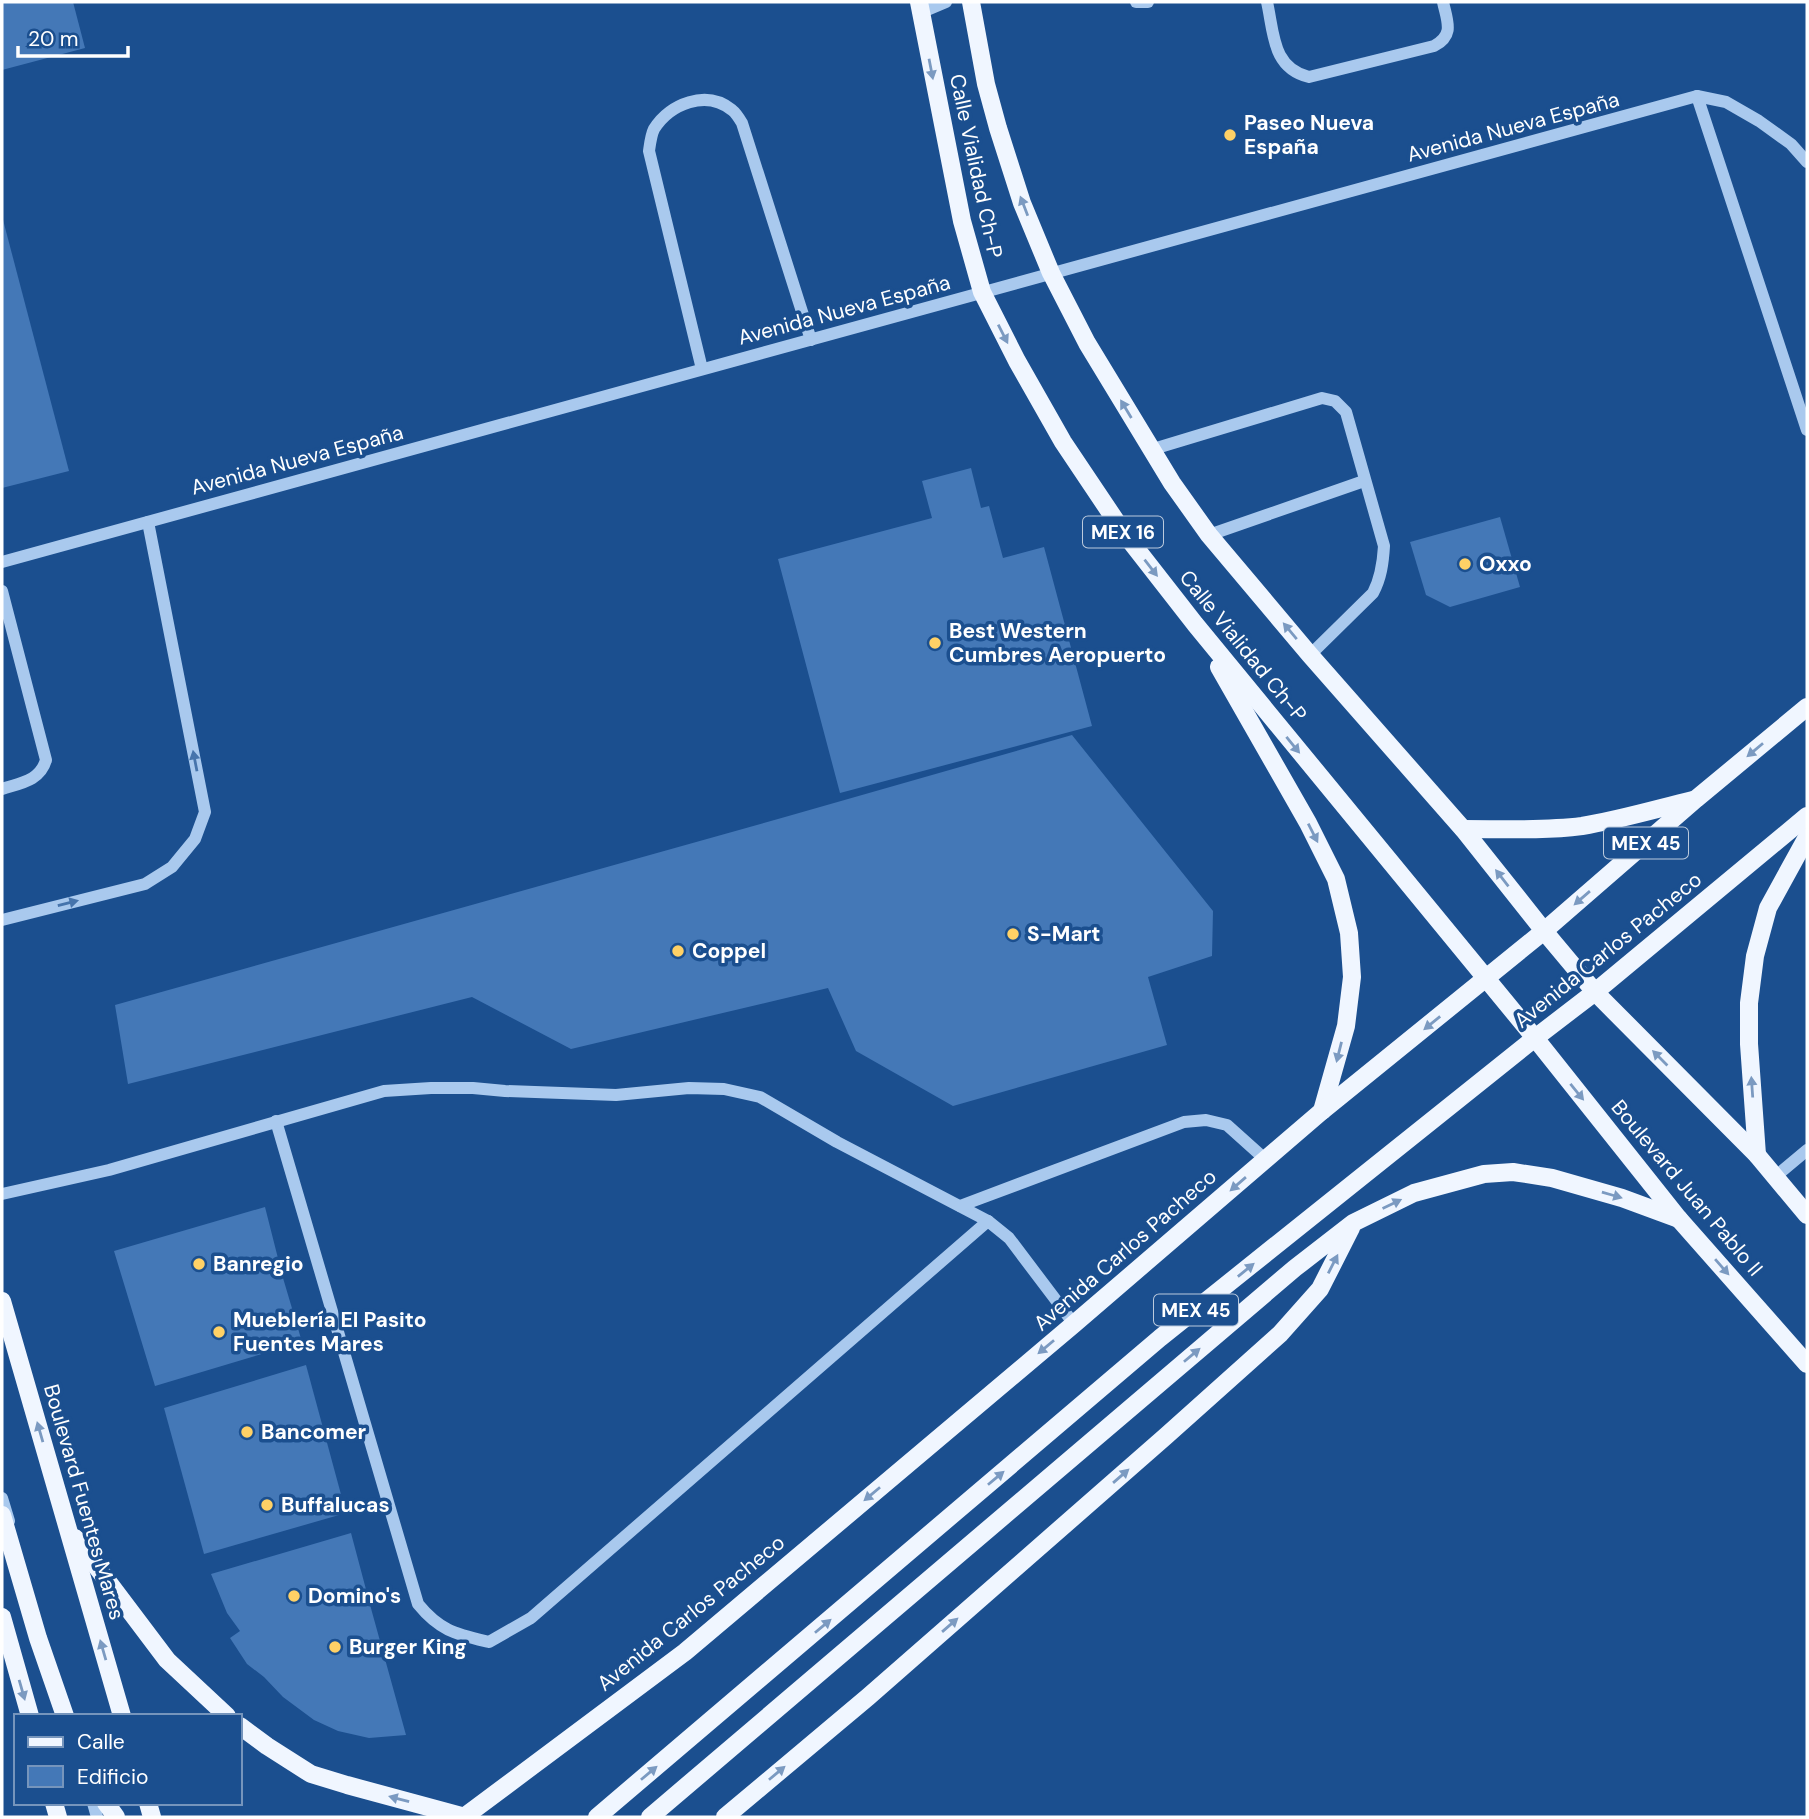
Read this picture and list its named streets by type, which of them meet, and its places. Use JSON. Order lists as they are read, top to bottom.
{
  "streets": {
    "main road": [
      "Calle Vialidad Ch-P",
      "MEX 16",
      "MEX 45",
      "Avenida Carlos Pacheco",
      "Boulevard Juan Pablo II",
      "Boulevard Fuentes Mares"
    ],
    "street": ["Avenida Nueva España"]
  },
  "crossings": [
    ["Avenida Nueva España", "Calle Vialidad Ch-P"],
    ["Calle Vialidad Ch-P", "Avenida Carlos Pacheco"],
    ["Calle Vialidad Ch-P", "Boulevard Juan Pablo II"],
    ["Avenida Carlos Pacheco", "Boulevard Juan Pablo II"]
  ],
  "places": [
    "Paseo Nueva España",
    "Oxxo",
    "Best Western Cumbres Aeropuerto",
    "S-Mart",
    "Coppel",
    "Banregio",
    "Mueblería El Pasito Fuentes Mares",
    "Bancomer",
    "Buffalucas",
    "Domino's",
    "Burger King"
  ],
  "legend": ["Calle", "Edificio"],
  "scale_bar": "20 m"
}
